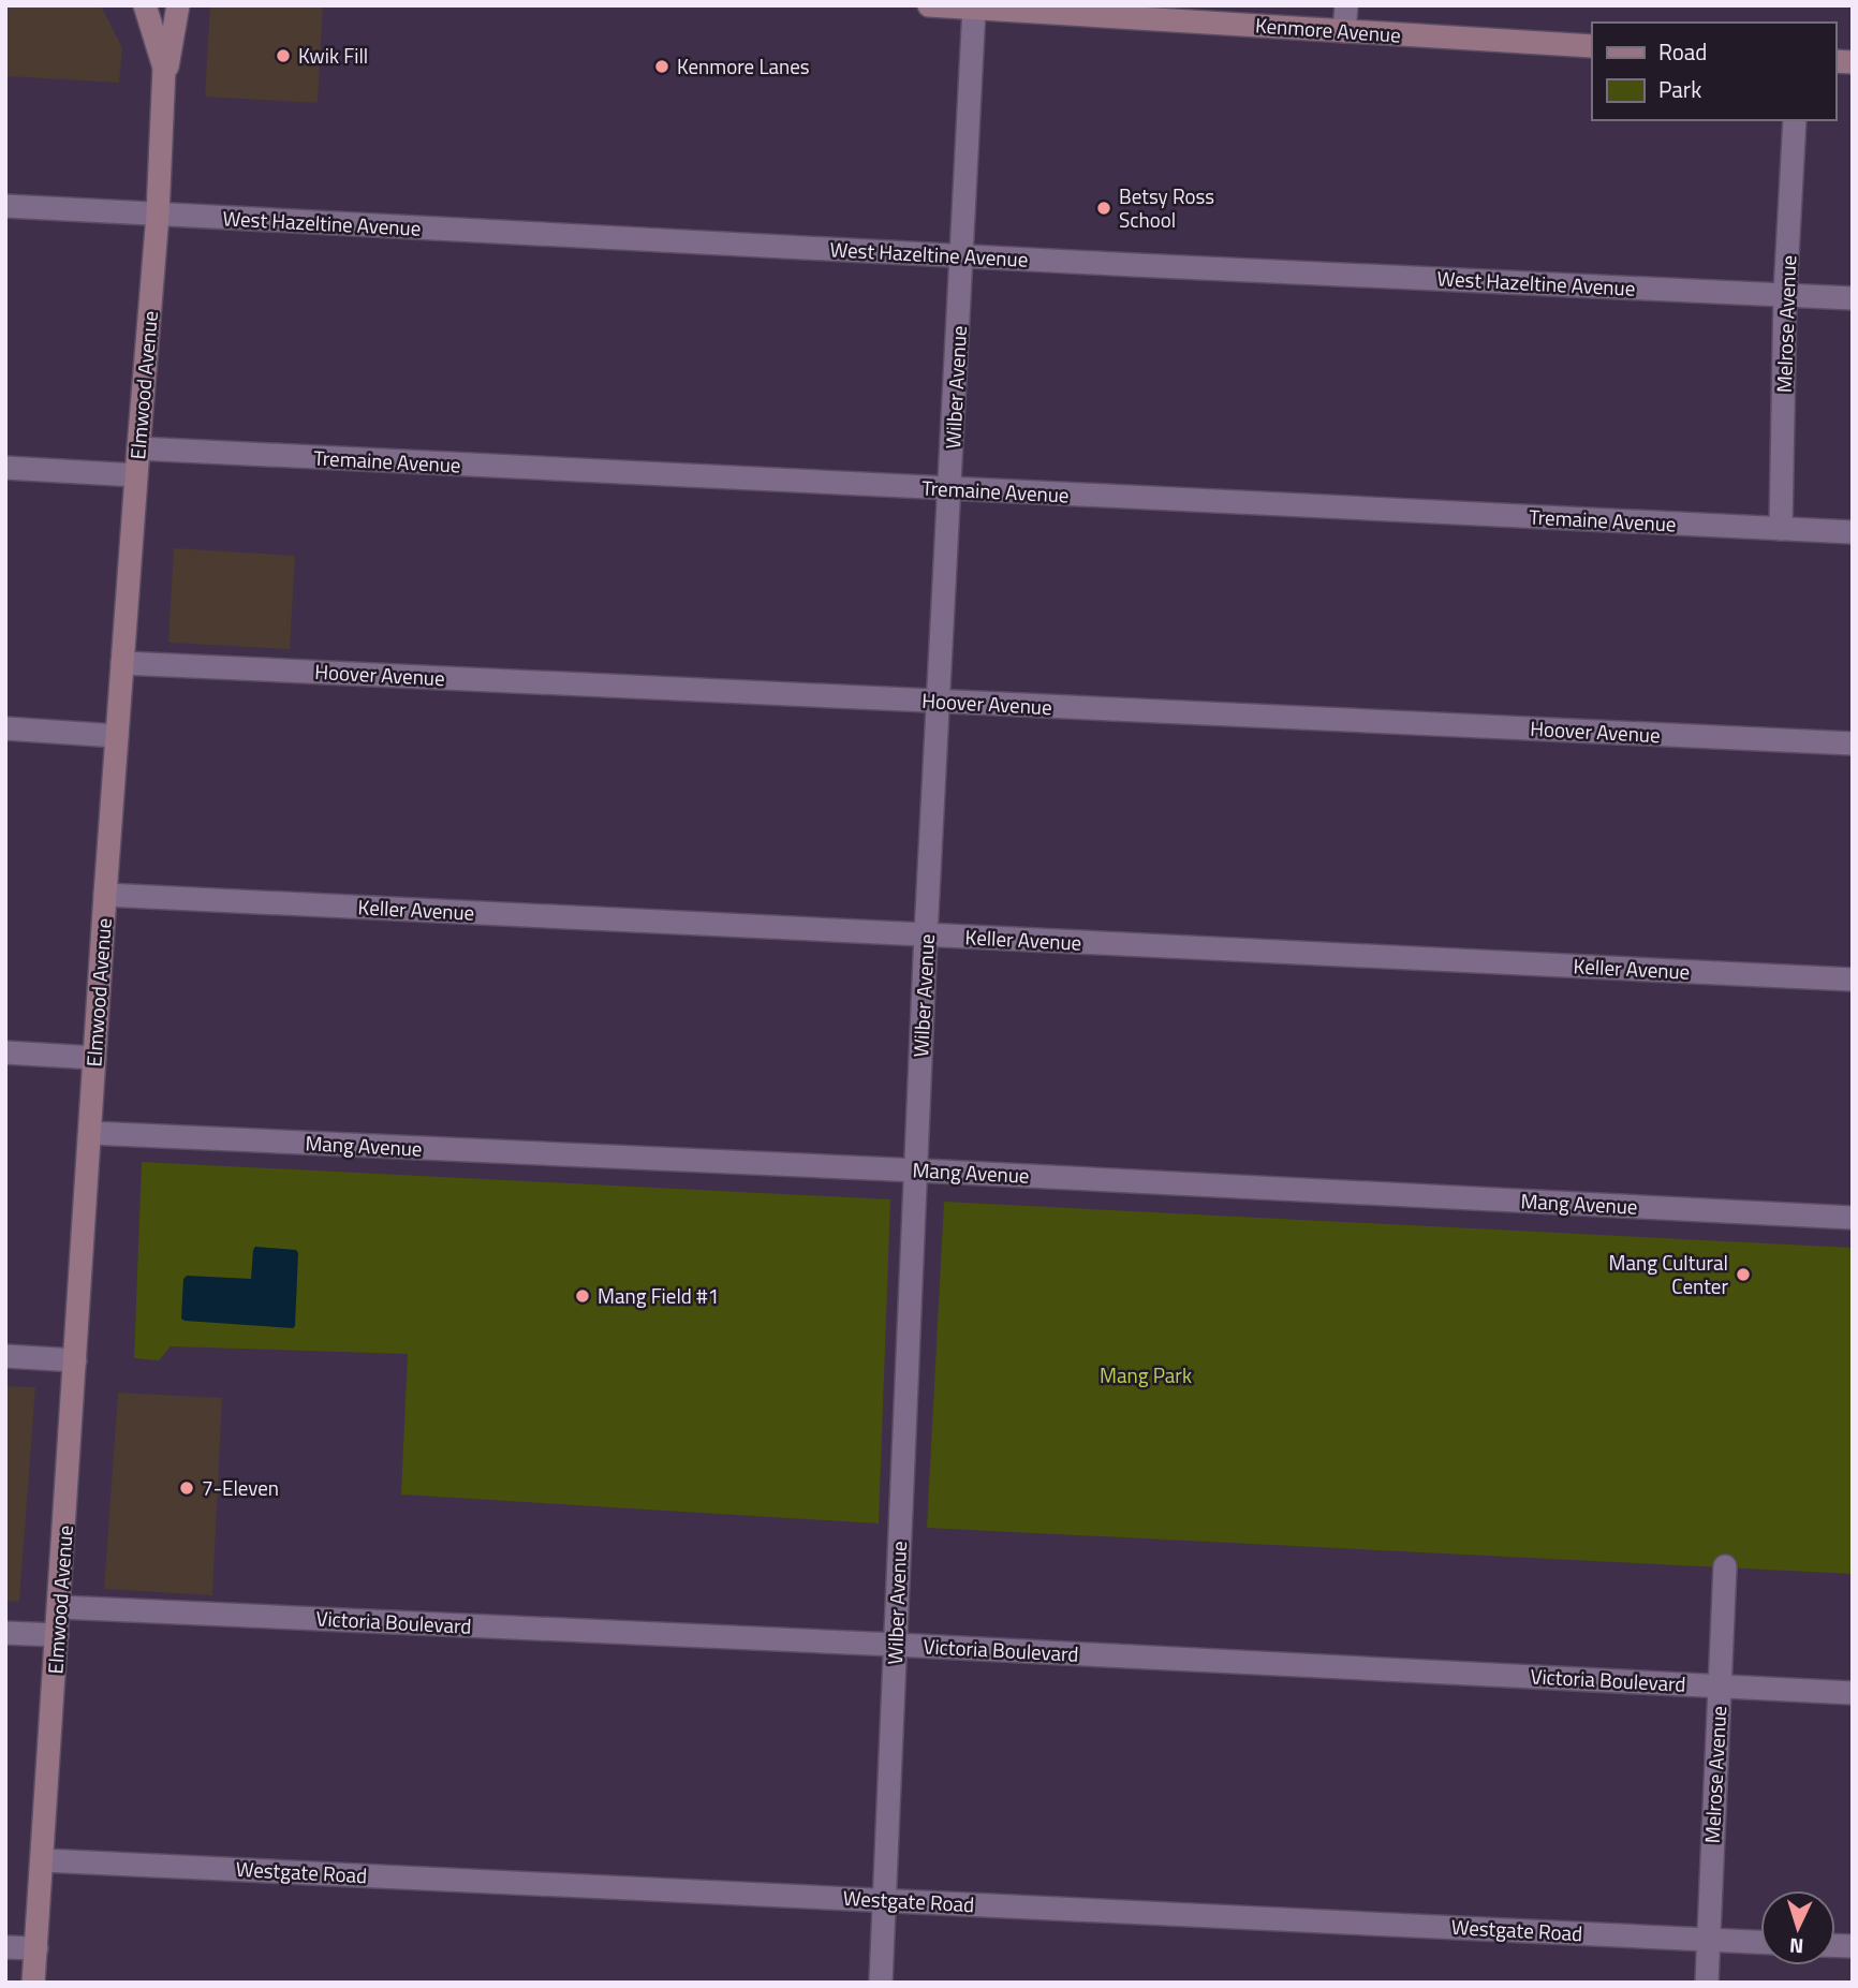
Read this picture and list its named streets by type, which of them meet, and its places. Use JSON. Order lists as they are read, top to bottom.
{
  "streets": {
    "street": [
      "Kenmore Avenue",
      "West Hazeltine Avenue",
      "Melrose Avenue",
      "Elmwood Avenue",
      "Wilber Avenue",
      "Tremaine Avenue",
      "Hoover Avenue",
      "Keller Avenue",
      "Mang Avenue",
      "Victoria Boulevard",
      "Westgate Road"
    ]
  },
  "crossings": [
    ["Kenmore Avenue", "Wilber Avenue"],
    ["West Hazeltine Avenue", "Melrose Avenue"],
    ["West Hazeltine Avenue", "Elmwood Avenue"],
    ["West Hazeltine Avenue", "Wilber Avenue"],
    ["Melrose Avenue", "Tremaine Avenue"],
    ["Melrose Avenue", "Victoria Boulevard"],
    ["Melrose Avenue", "Westgate Road"],
    ["Elmwood Avenue", "Tremaine Avenue"],
    ["Elmwood Avenue", "Hoover Avenue"],
    ["Elmwood Avenue", "Keller Avenue"],
    ["Elmwood Avenue", "Mang Avenue"],
    ["Elmwood Avenue", "Victoria Boulevard"],
    ["Elmwood Avenue", "Westgate Road"],
    ["Wilber Avenue", "Tremaine Avenue"],
    ["Wilber Avenue", "Hoover Avenue"],
    ["Wilber Avenue", "Keller Avenue"],
    ["Wilber Avenue", "Mang Avenue"],
    ["Wilber Avenue", "Victoria Boulevard"],
    ["Wilber Avenue", "Westgate Road"]
  ],
  "parks": ["Mang Park"],
  "places": [
    "Kwik Fill",
    "Kenmore Lanes",
    "Betsy Ross School",
    "Mang Cultural Center",
    "Mang Field #1",
    "7-Eleven"
  ],
  "legend": ["Road", "Park"],
  "north": "bottom"
}
